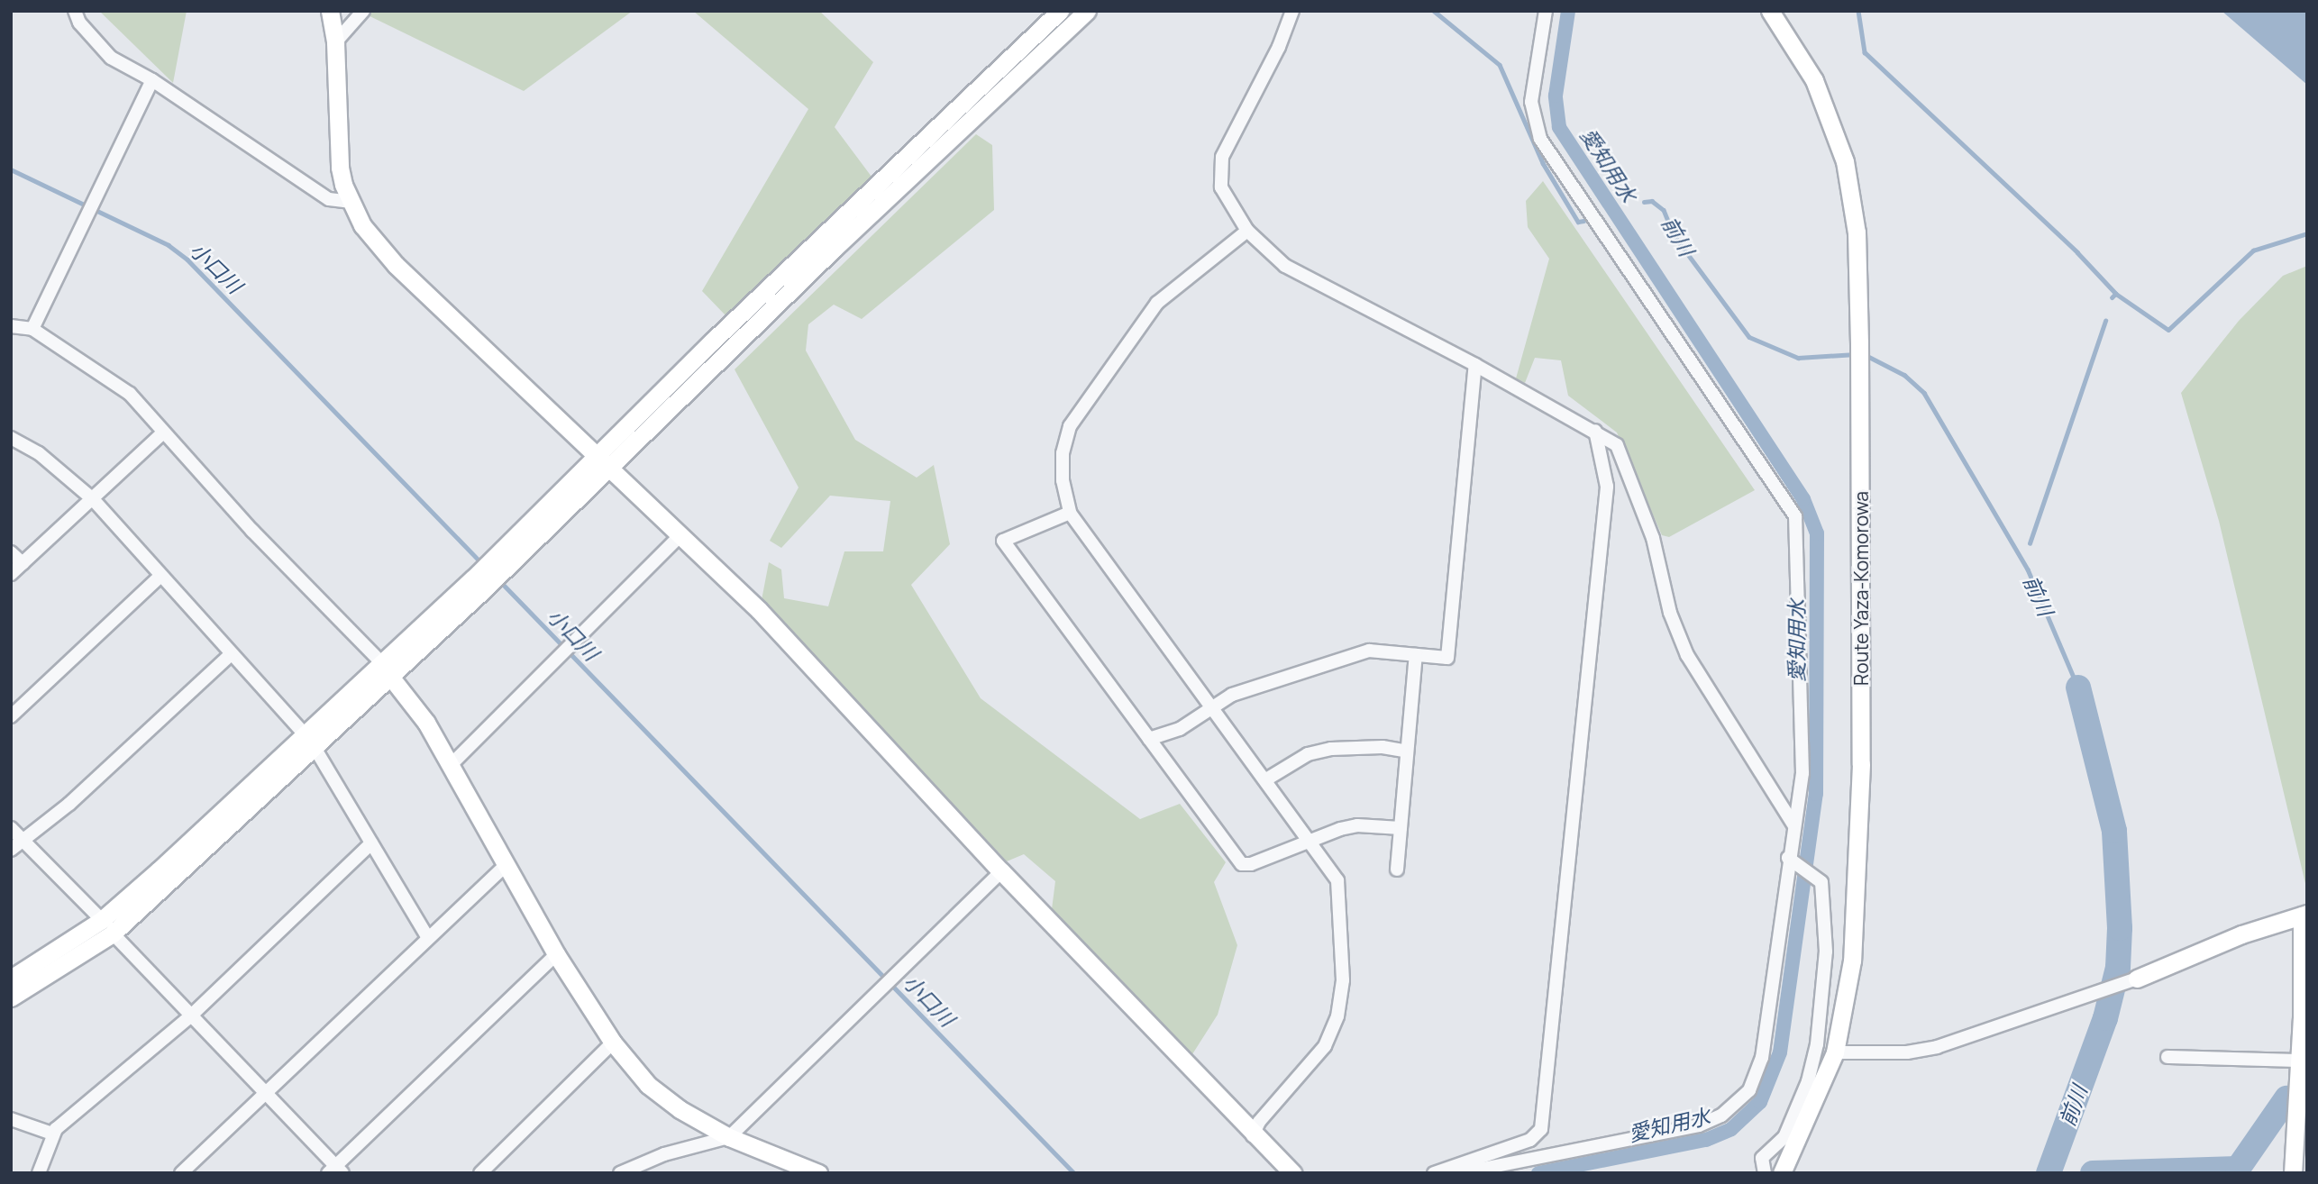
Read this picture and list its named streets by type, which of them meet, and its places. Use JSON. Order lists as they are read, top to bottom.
{
  "streets": {
    "street": ["Route Yaza-Komorowa"]
  },
  "water": ["愛知用水", "前川", "小口川"]
}
